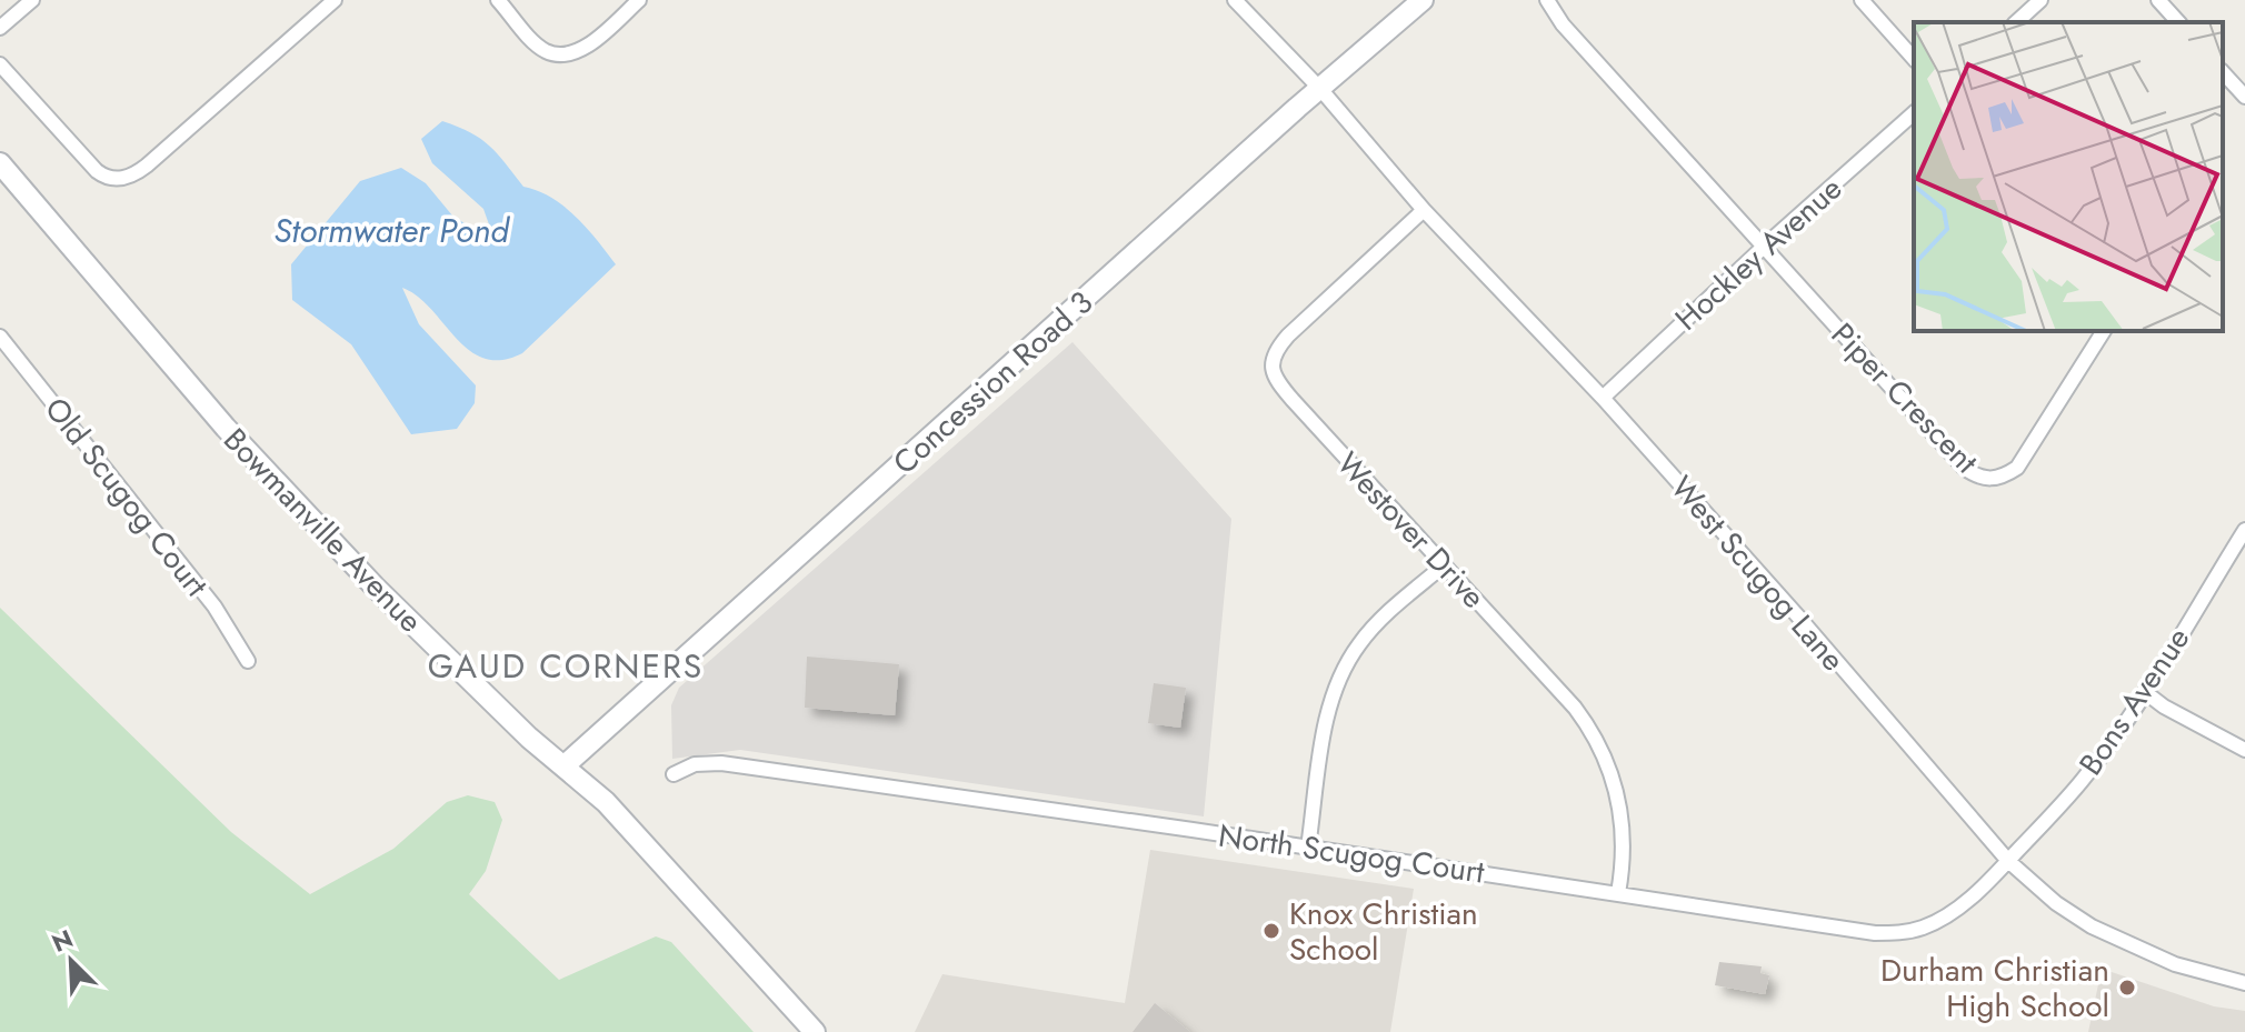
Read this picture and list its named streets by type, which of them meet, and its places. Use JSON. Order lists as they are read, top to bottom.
{
  "streets": {
    "main road": ["Concession Road 3", "Bowmanville Avenue"],
    "street": [
      "Hockley Avenue",
      "Piper Crescent",
      "Old Scugog Court",
      "Westover Drive",
      "West Scugog Lane",
      "Bons Avenue",
      "North Scugog Court"
    ]
  },
  "crossings": [
    ["Hockley Avenue", "Piper Crescent"],
    ["Hockley Avenue", "West Scugog Lane"],
    ["Concession Road 3", "Bowmanville Avenue"],
    ["Concession Road 3", "West Scugog Lane"],
    ["Westover Drive", "West Scugog Lane"],
    ["Westover Drive", "North Scugog Court"],
    ["West Scugog Lane", "Bons Avenue"],
    ["West Scugog Lane", "North Scugog Court"],
    ["Bons Avenue", "North Scugog Court"]
  ],
  "districts": ["GAUD CORNERS"],
  "water": ["Stormwater Pond"],
  "places": ["Knox Christian School", "Durham Christian High School"],
  "north": "top left"
}
